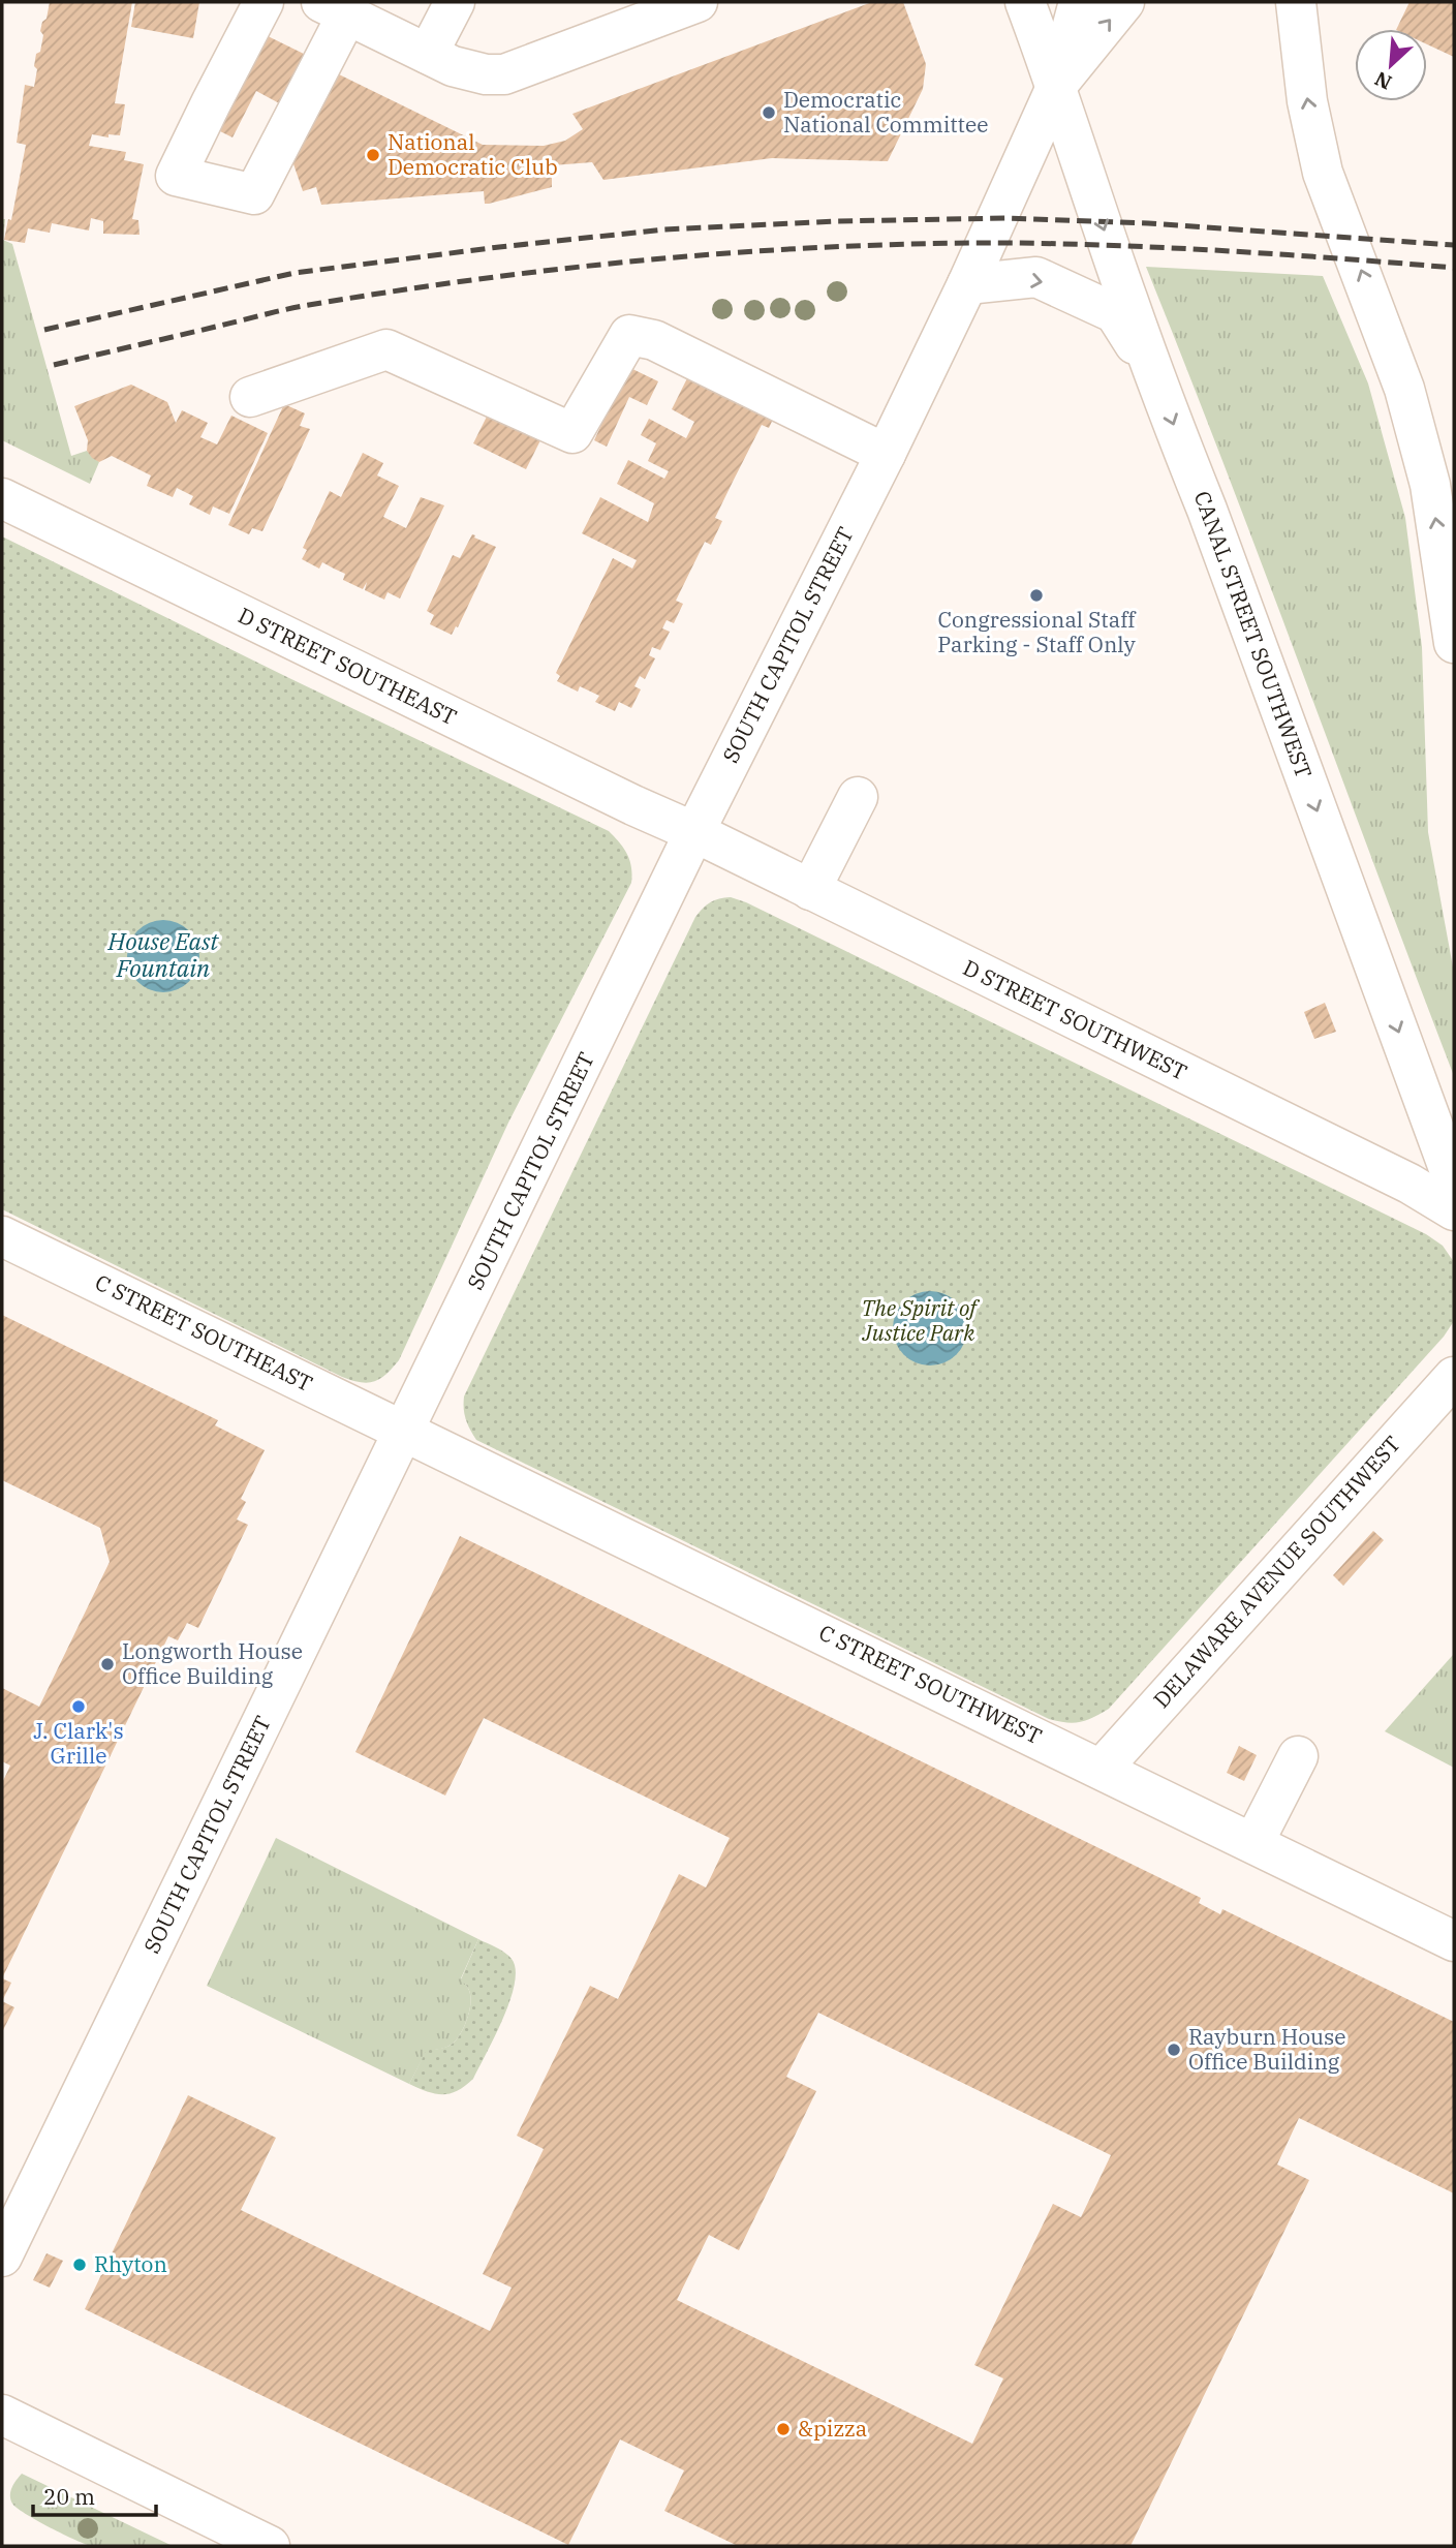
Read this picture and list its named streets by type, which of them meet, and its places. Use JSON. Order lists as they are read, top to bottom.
{
  "streets": {
    "street": [
      "CANAL STREET SOUTHWEST",
      "SOUTH CAPITOL STREET",
      "D STREET SOUTHEAST",
      "D STREET SOUTHWEST",
      "C STREET SOUTHEAST",
      "DELAWARE AVENUE SOUTHWEST",
      "C STREET SOUTHWEST"
    ]
  },
  "crossings": [
    ["CANAL STREET SOUTHWEST", "SOUTH CAPITOL STREET"],
    ["SOUTH CAPITOL STREET", "D STREET SOUTHEAST"],
    ["SOUTH CAPITOL STREET", "D STREET SOUTHWEST"],
    ["SOUTH CAPITOL STREET", "C STREET SOUTHEAST"],
    ["SOUTH CAPITOL STREET", "C STREET SOUTHWEST"],
    ["D STREET SOUTHEAST", "D STREET SOUTHWEST"],
    ["C STREET SOUTHEAST", "C STREET SOUTHWEST"],
    ["DELAWARE AVENUE SOUTHWEST", "C STREET SOUTHWEST"]
  ],
  "water": ["House East Fountain"],
  "parks": ["The Spirit of Justice Park"],
  "places": [
    "Democratic National Committee",
    "National Democratic Club",
    "Congressional Staff Parking - Staff Only",
    "Longworth House Office Building",
    "J. Clark's Grille",
    "Rayburn House Office Building",
    "Rhyton",
    "&pizza"
  ],
  "scale_bar": "20 m",
  "north": "bottom left"
}
